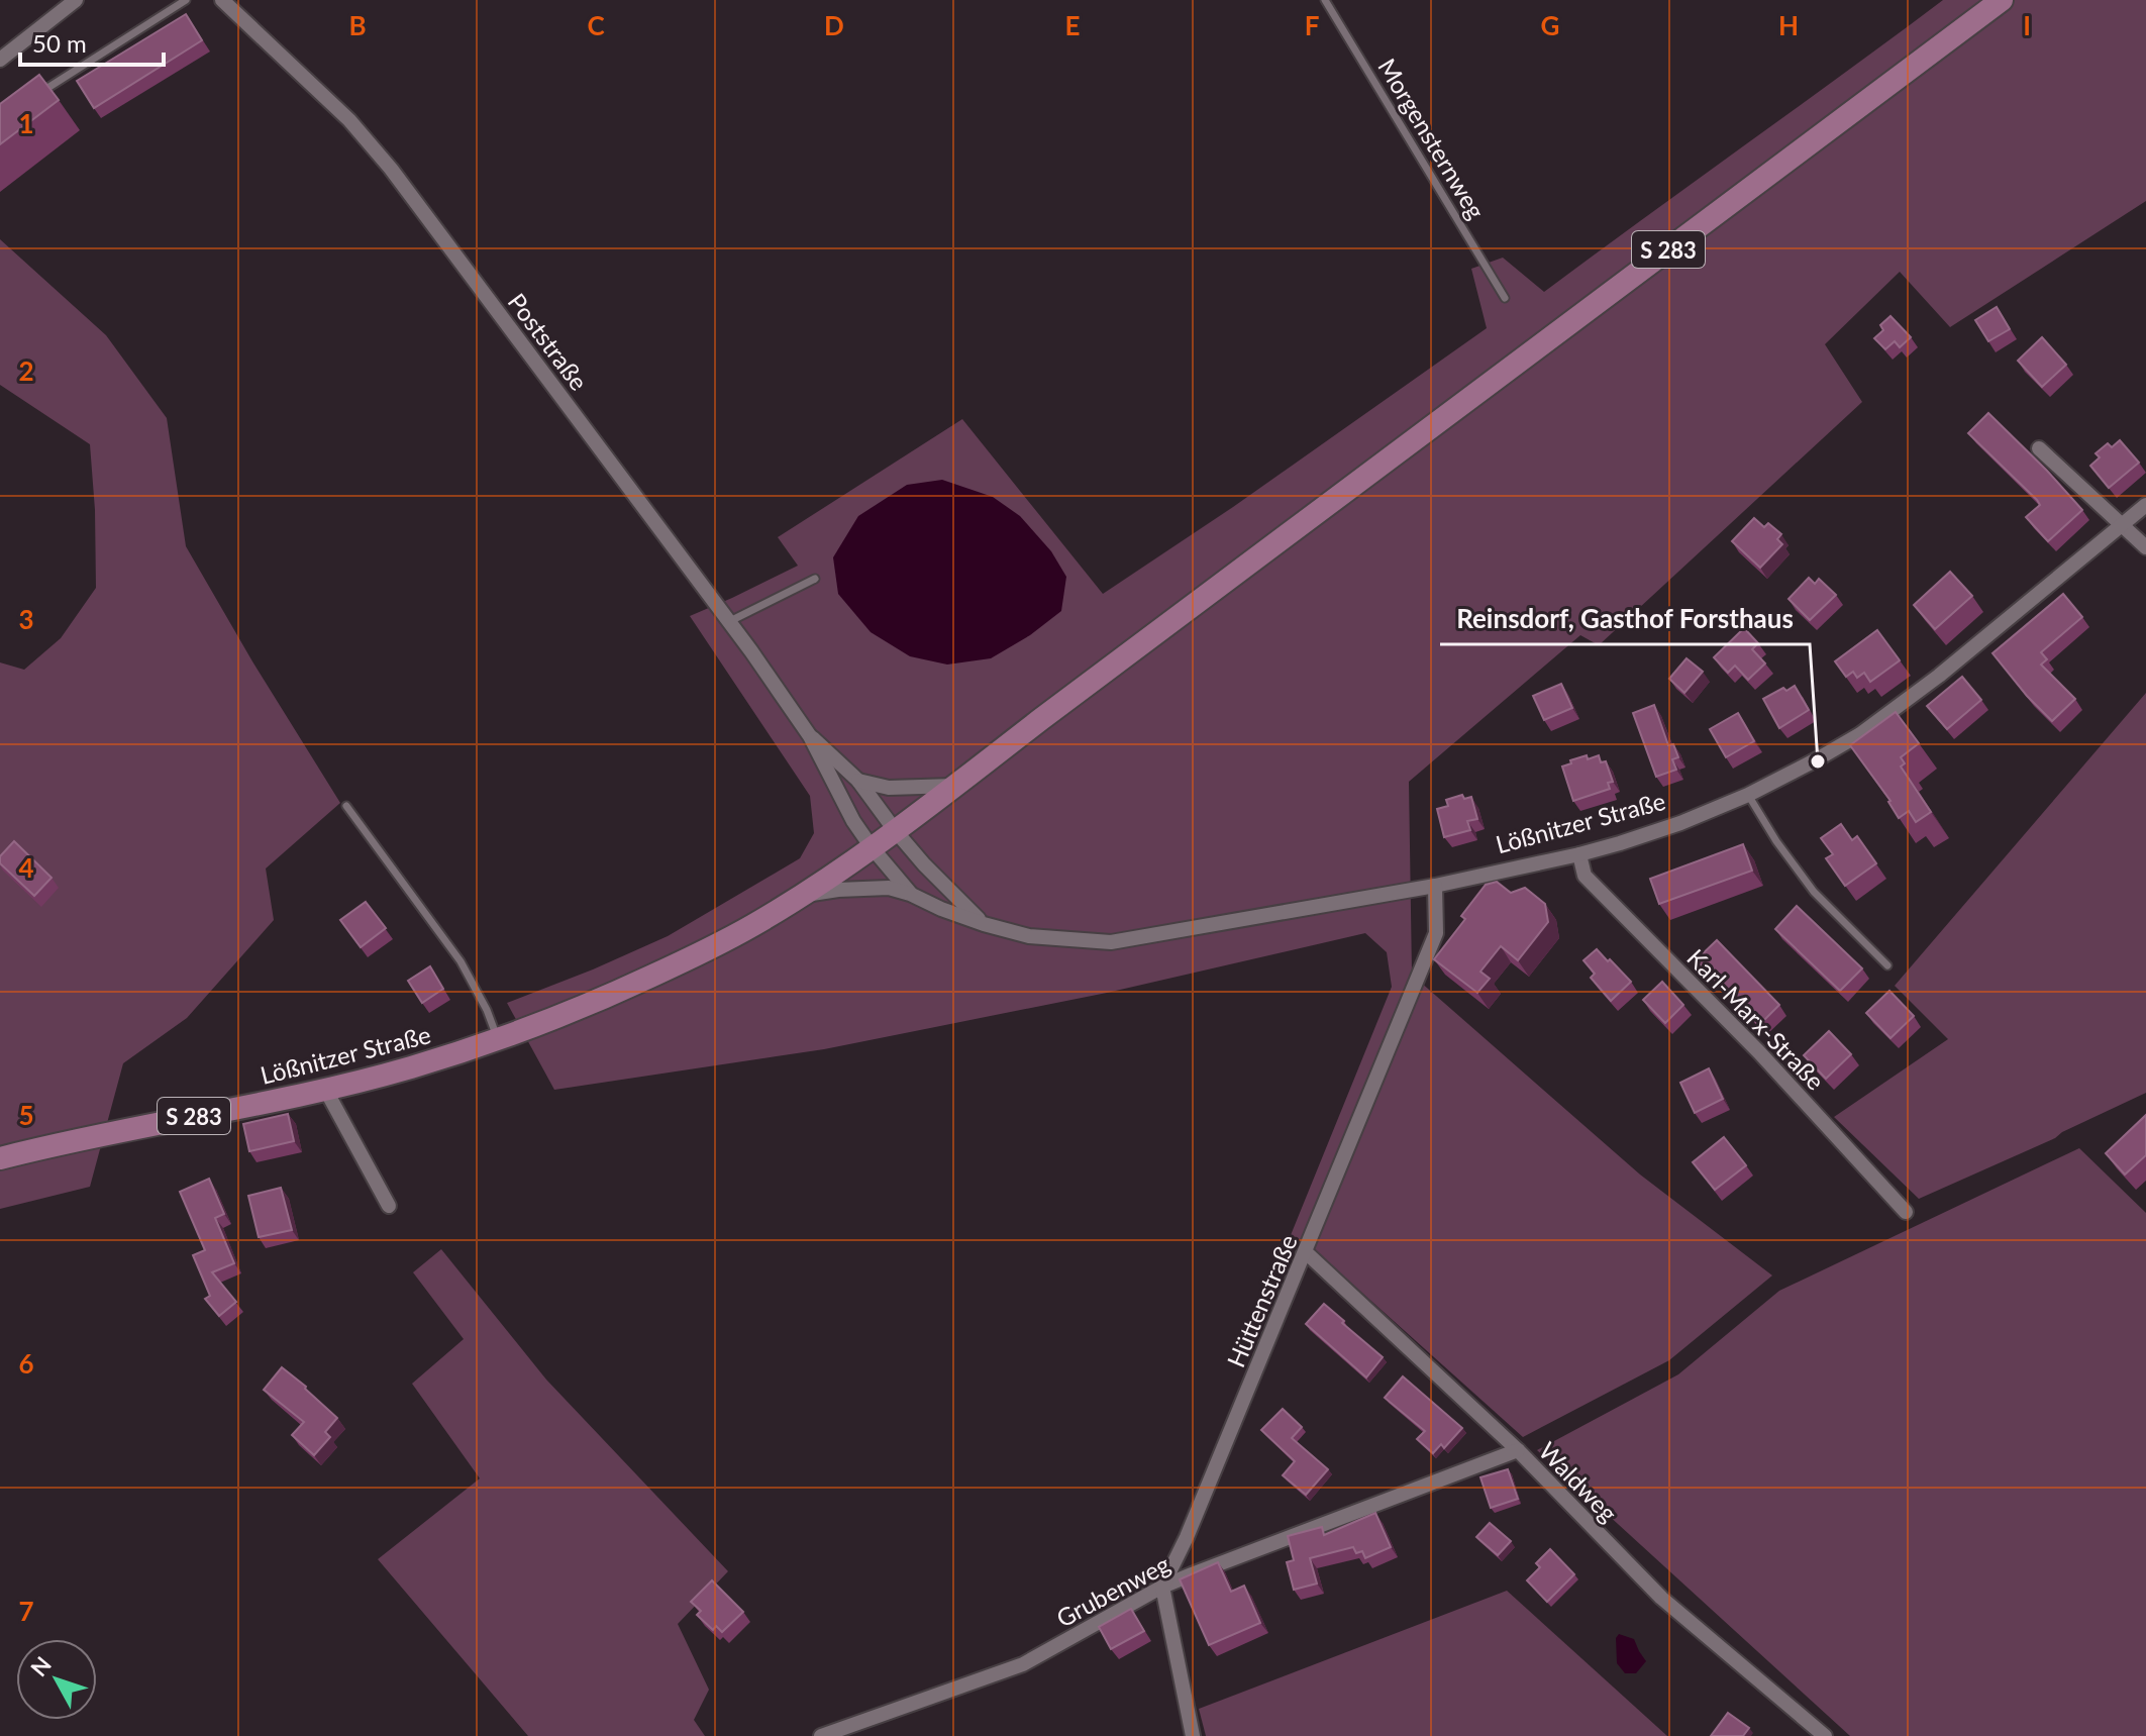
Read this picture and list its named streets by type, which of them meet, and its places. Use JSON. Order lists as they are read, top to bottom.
{
  "streets": {
    "main road": ["S 283", "Lößnitzer Straße"],
    "street": [
      "Poststraße",
      "Karl-Marx-Straße",
      "Hüttenstraße",
      "Waldweg",
      "Grubenweg"
    ],
    "lane": ["Morgensternweg"]
  },
  "crossings": [
    ["S 283", "Poststraße"],
    ["S 283", "Lößnitzer Straße"],
    ["Poststraße", "Lößnitzer Straße"],
    ["Lößnitzer Straße", "Karl-Marx-Straße"],
    ["Lößnitzer Straße", "Hüttenstraße"],
    ["Hüttenstraße", "Waldweg"],
    ["Hüttenstraße", "Grubenweg"],
    ["Waldweg", "Grubenweg"]
  ],
  "places": ["Reinsdorf, Gasthof Forsthaus"],
  "scale_bar": "50 m",
  "north": "top left",
  "grid": {
    "columns": [
      "B",
      "C",
      "D",
      "E",
      "F",
      "G",
      "H",
      "I"
    ],
    "rows": [
      "1",
      "2",
      "3",
      "4",
      "5",
      "6",
      "7"
    ]
  }
}
